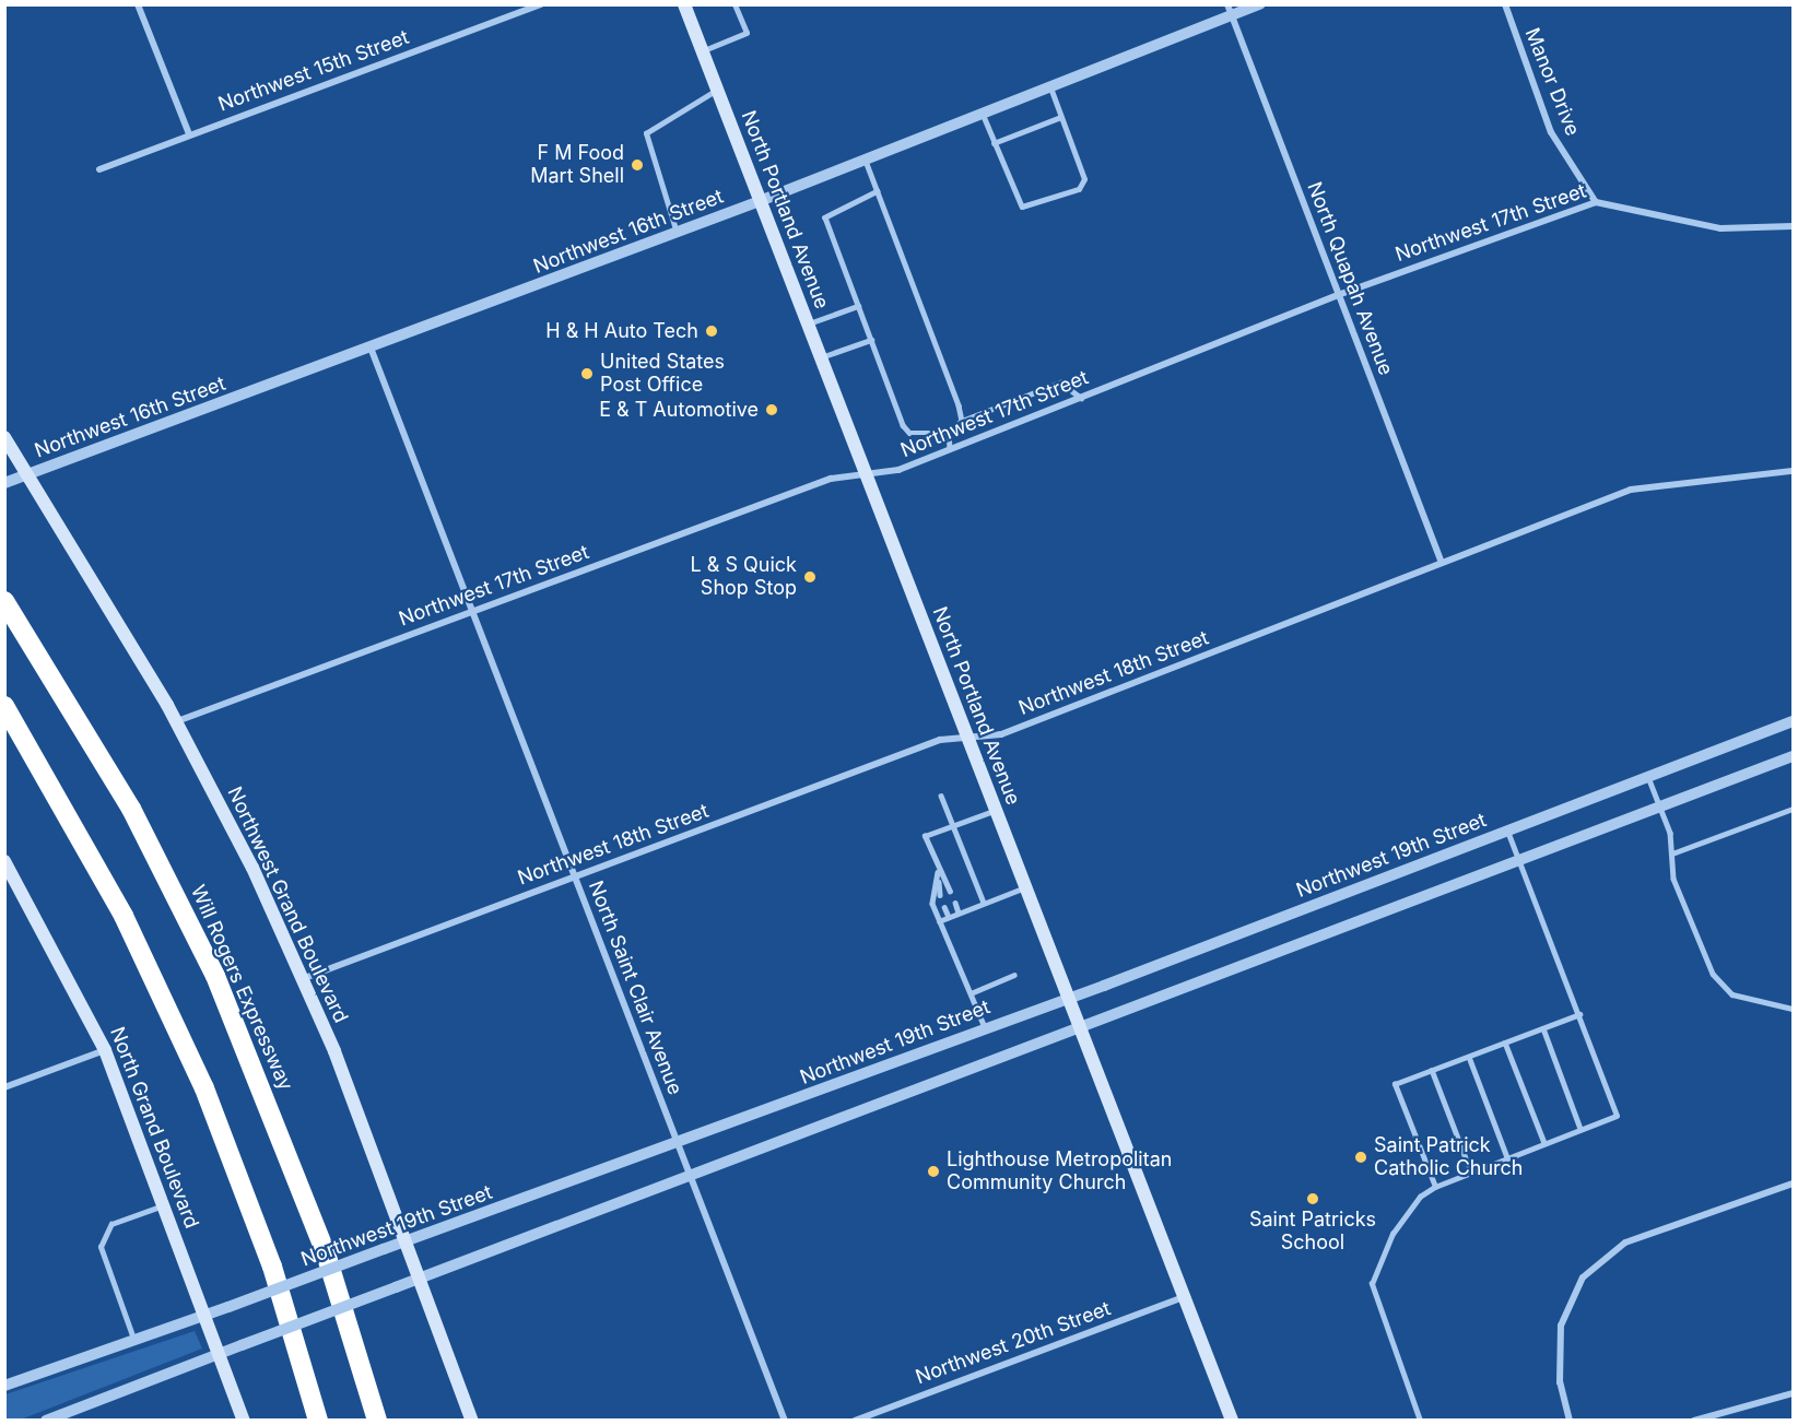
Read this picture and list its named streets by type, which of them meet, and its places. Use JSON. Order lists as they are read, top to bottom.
{
  "streets": {
    "highway": ["Will Rogers Expressway"],
    "main road": ["North Portland Avenue", "Northwest Grand Boulevard", "North Grand Boulevard"],
    "street": [
      "Northwest 15th Street",
      "Manor Drive",
      "Northwest 17th Street",
      "Northwest 16th Street",
      "North Quapah Avenue",
      "Northwest 18th Street",
      "Northwest 19th Street",
      "North Saint Clair Avenue",
      "Northwest 20th Street"
    ]
  },
  "crossings": [
    ["Manor Drive", "Northwest 17th Street"],
    ["North Portland Avenue", "Northwest 17th Street"],
    ["North Portland Avenue", "Northwest 16th Street"],
    ["North Portland Avenue", "Northwest 18th Street"],
    ["North Portland Avenue", "Northwest 19th Street"],
    ["North Portland Avenue", "Northwest 20th Street"],
    ["Northwest 17th Street", "North Quapah Avenue"],
    ["Northwest 17th Street", "Northwest Grand Boulevard"],
    ["Northwest 17th Street", "North Saint Clair Avenue"],
    ["Northwest 16th Street", "North Quapah Avenue"],
    ["Northwest 16th Street", "Northwest Grand Boulevard"],
    ["Northwest 16th Street", "North Saint Clair Avenue"],
    ["North Quapah Avenue", "Northwest 18th Street"],
    ["Northwest 18th Street", "Northwest Grand Boulevard"],
    ["Northwest 18th Street", "North Saint Clair Avenue"],
    ["Northwest 19th Street", "Northwest Grand Boulevard"],
    ["Northwest 19th Street", "North Saint Clair Avenue"],
    ["Northwest 19th Street", "North Grand Boulevard"]
  ],
  "places": [
    "F M Food Mart Shell",
    "H & H Auto Tech",
    "United States Post Office",
    "E & T Automotive",
    "L & S Quick Shop Stop",
    "Saint Patrick Catholic Church",
    "Lighthouse Metropolitan Community Church",
    "Saint Patricks School"
  ]
}
